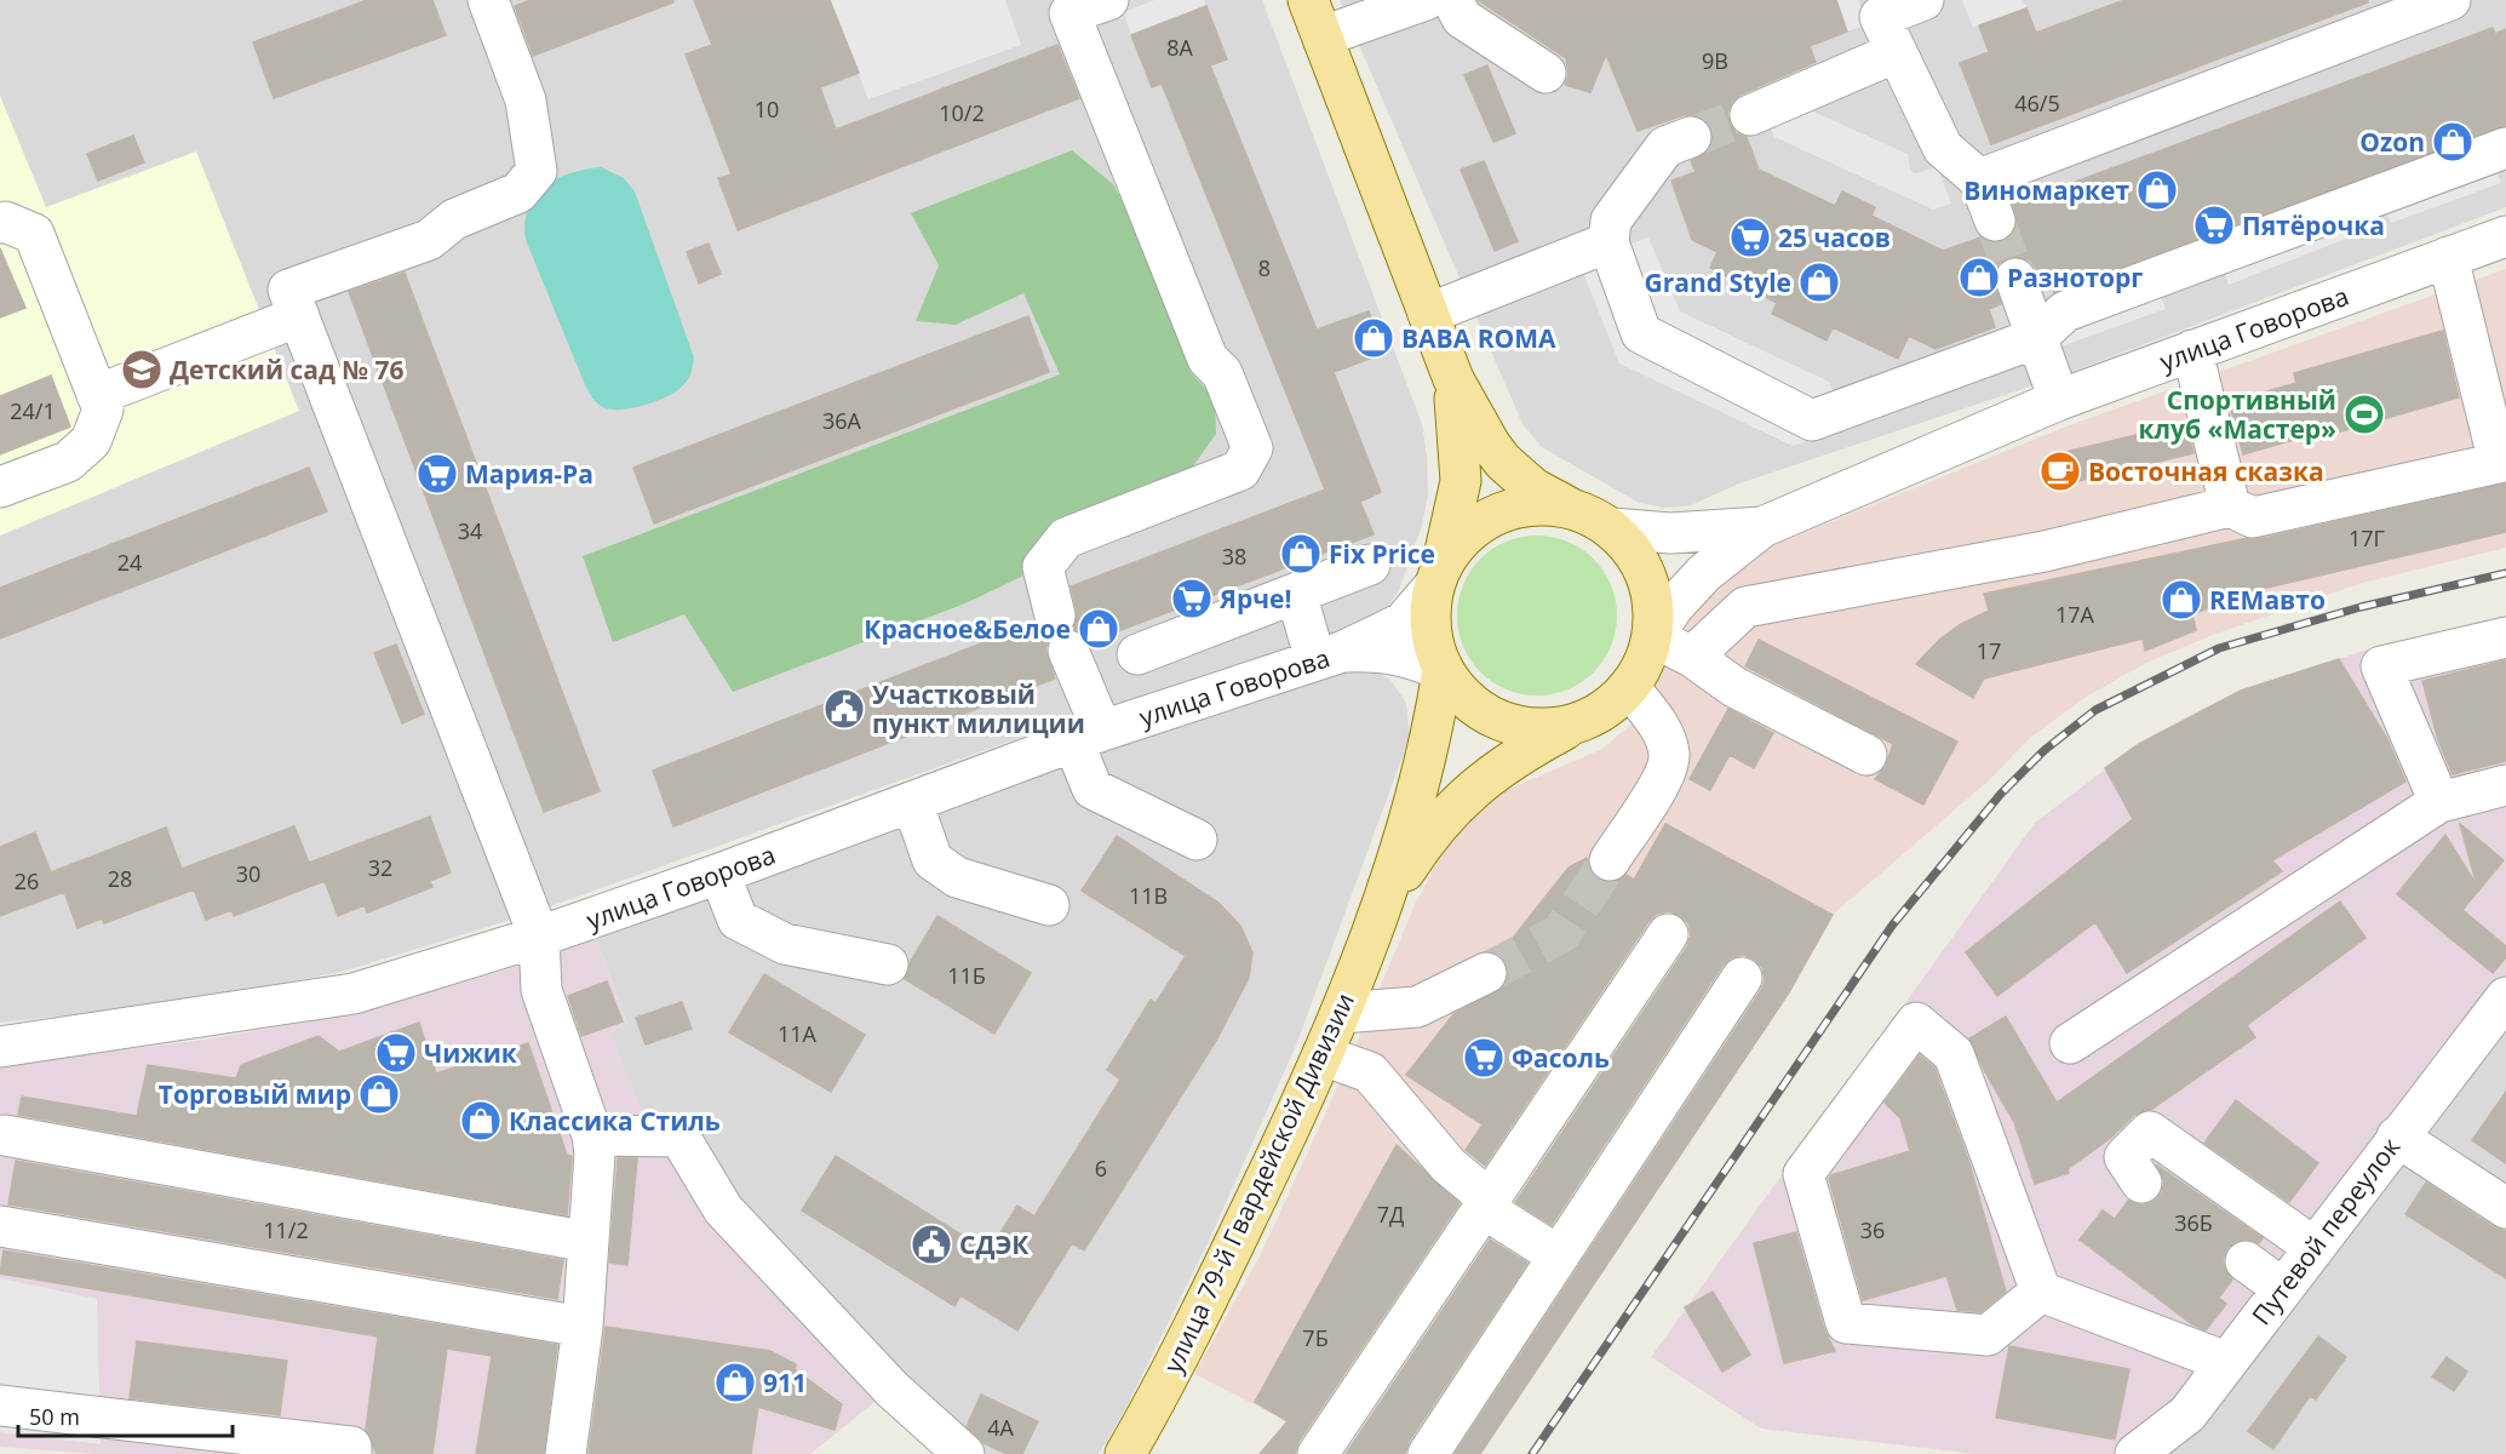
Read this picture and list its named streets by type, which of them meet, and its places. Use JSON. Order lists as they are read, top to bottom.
{
  "streets": {
    "main road": ["улица 79-й Гвардейской Дивизии"],
    "street": ["улица Говорова", "Путевой переулок"]
  },
  "crossings": [
    ["улица Говорова", "улица 79-й Гвардейской Дивизии"]
  ],
  "places": {
    "shop": [
      "Ozon",
      "Виномаркет",
      "Разноторг",
      "Grand Style",
      "BABA ROMA",
      "Fix Price",
      "REMавто",
      "Красное&Белое",
      "Торговый мир",
      "Классика Стиль",
      "911"
    ],
    "supermarket": [
      "Пятёрочка",
      "25 часов",
      "Мария-Ра",
      "Ярче!",
      "Чижик",
      "Фасоль"
    ],
    "school or university": ["Детский сад № 76"],
    "sports": ["Спортивный клуб «Мастер»"],
    "cafe": ["Восточная сказка"],
    "public building": ["Участковый пункт милиции", "СДЭК"]
  },
  "house_numbers": [
    "8А",
    "9В",
    "46/5",
    "10",
    "10/2",
    "8",
    "24/1",
    "36А",
    "34",
    "17Г",
    "38",
    "24",
    "17А",
    "17",
    "32",
    "30",
    "28",
    "26",
    "11В",
    "11Б",
    "11А",
    "6",
    "7Д",
    "36Б",
    "11/2",
    "36",
    "7Б",
    "4А"
  ],
  "scale_bar": "50 m"
}
